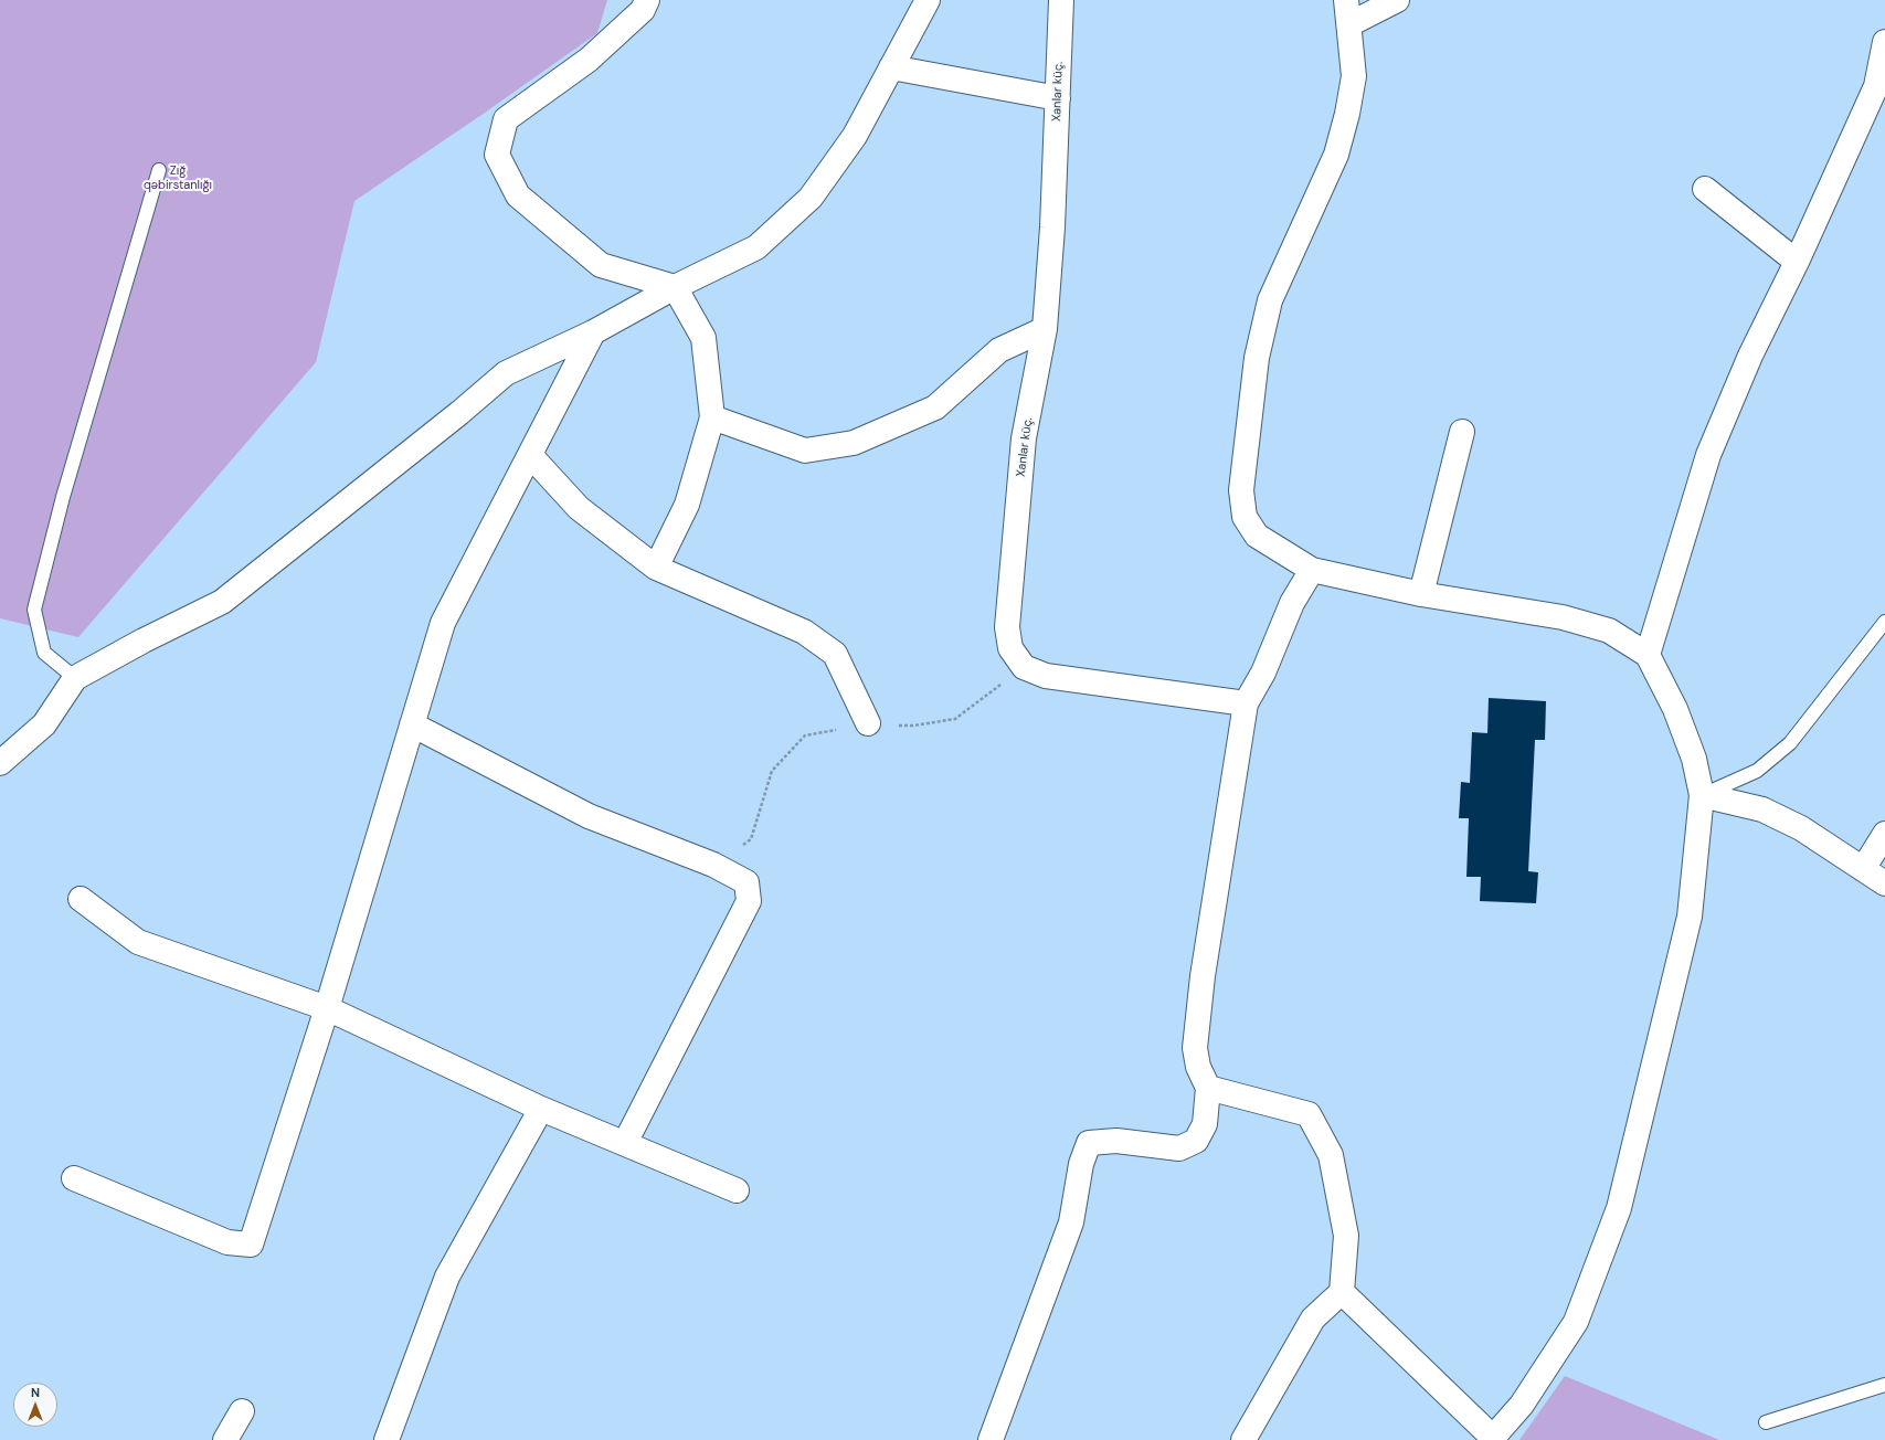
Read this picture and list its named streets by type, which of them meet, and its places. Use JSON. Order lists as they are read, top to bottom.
{
  "streets": {
    "street": ["Xanlar küç."]
  },
  "parks": ["Zığ qəbirstanlığı"],
  "north": "top"
}
